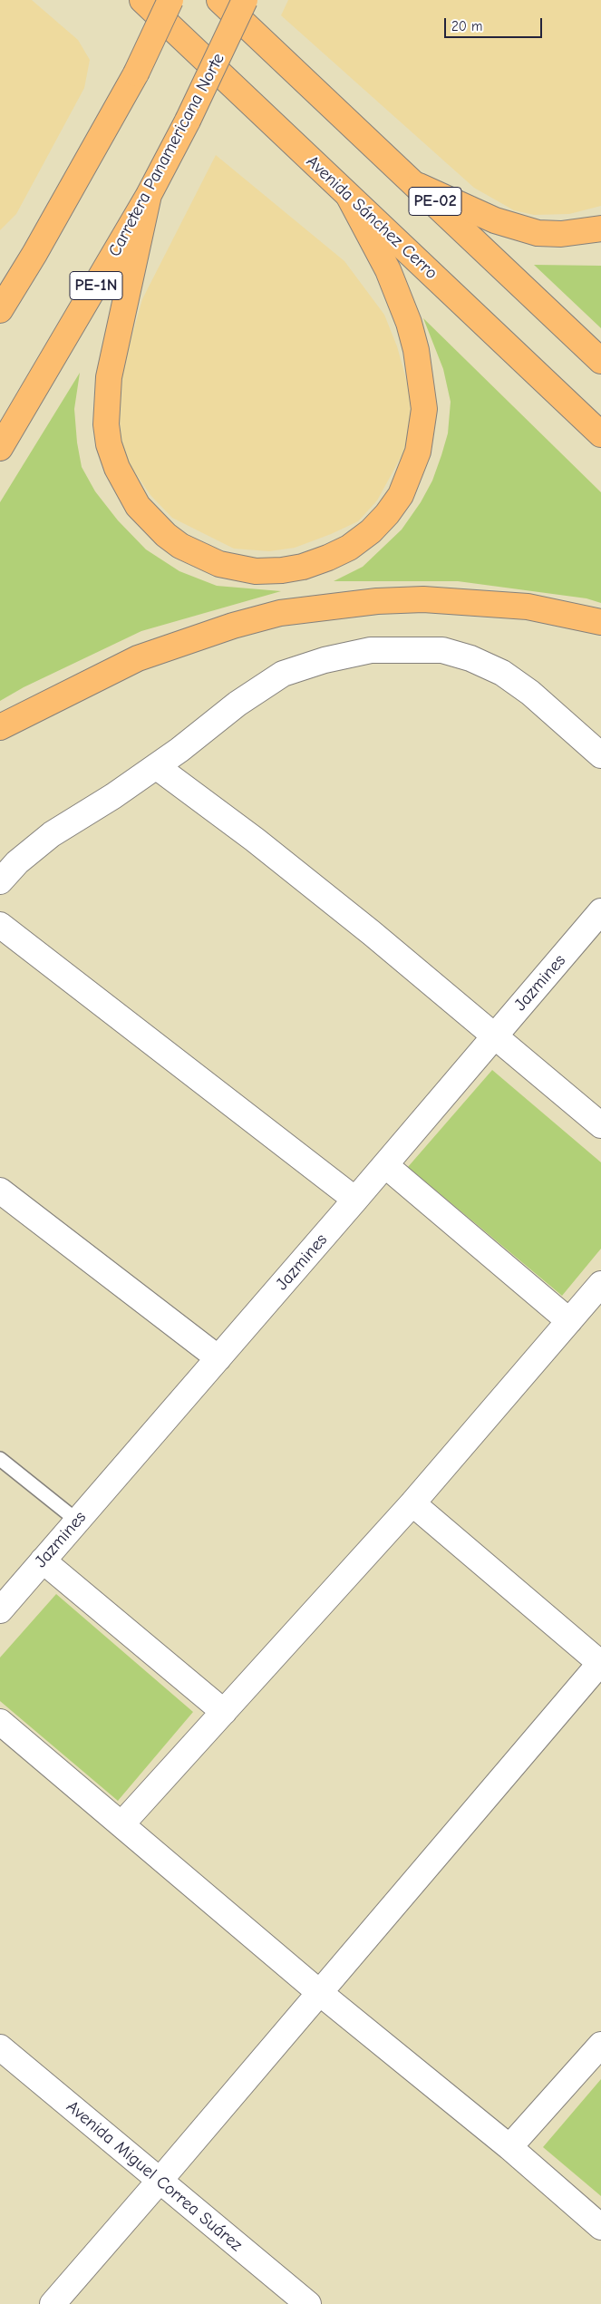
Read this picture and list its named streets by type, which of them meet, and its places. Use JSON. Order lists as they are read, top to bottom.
{
  "streets": {
    "highway": [
      "Carretera Panamericana Norte",
      "PE-02",
      "Avenida Sánchez Cerro",
      "PE-1N"
    ],
    "street": ["Jazmines", "Avenida Miguel Correa Suárez"]
  },
  "scale_bar": "20 m"
}
